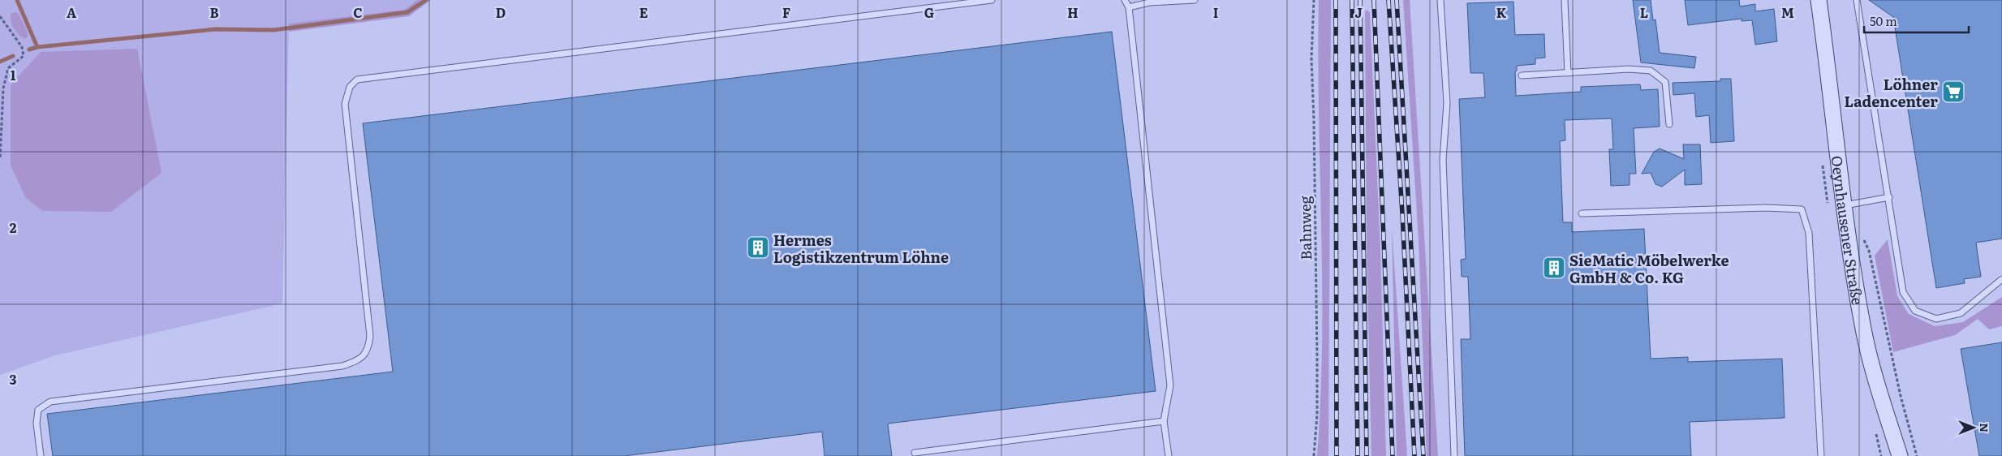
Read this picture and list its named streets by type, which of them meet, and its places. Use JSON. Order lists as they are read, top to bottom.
{
  "streets": {
    "main road": ["Oeynhausener Straße"],
    "path": ["Bahnweg"]
  },
  "places": {
    "supermarket": ["Löhner Ladencenter"],
    "building": ["Hermes Logistikzentrum Löhne", "SieMatic Möbelwerke GmbH & Co. KG"]
  },
  "scale_bar": "50 m",
  "north": "right",
  "grid": {
    "columns": [
      "A",
      "B",
      "C",
      "D",
      "E",
      "F",
      "G",
      "H",
      "I",
      "J",
      "K",
      "L",
      "M"
    ],
    "rows": ["1", "2", "3"]
  }
}
